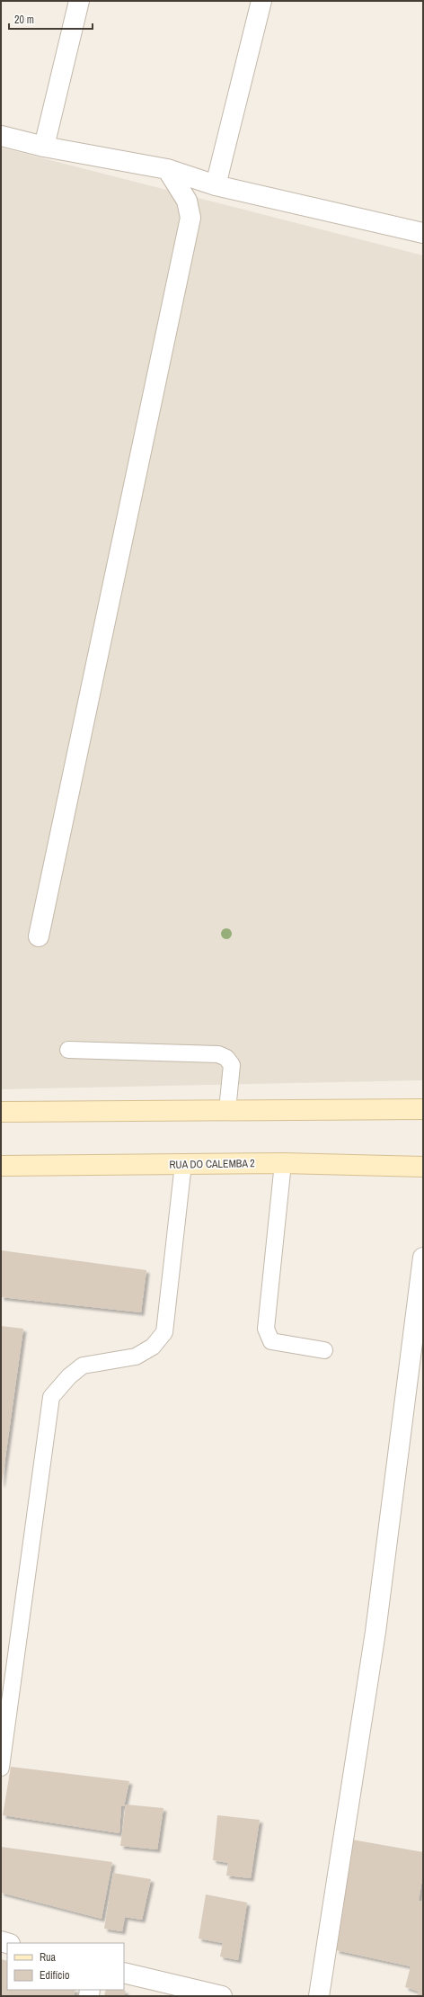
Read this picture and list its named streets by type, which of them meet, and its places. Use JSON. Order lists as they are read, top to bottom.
{
  "streets": {
    "main road": ["RUA DO CALEMBA 2"]
  },
  "legend": ["Rua", "Edifício"],
  "scale_bar": "20 m"
}
